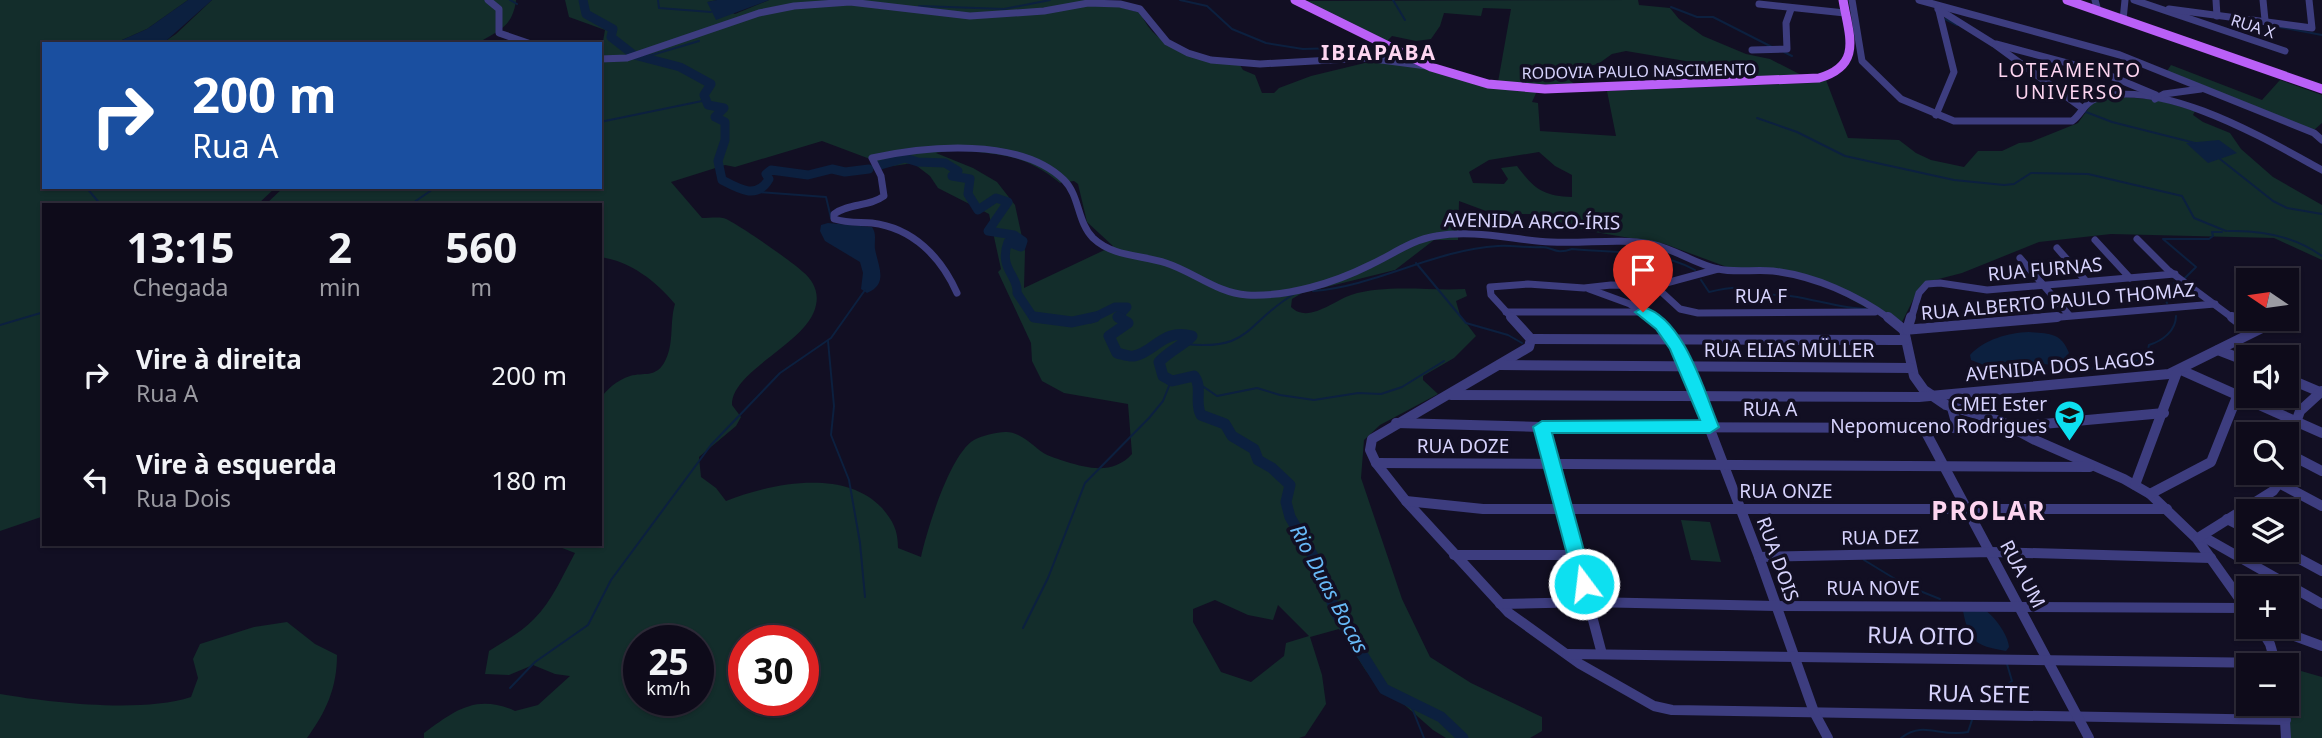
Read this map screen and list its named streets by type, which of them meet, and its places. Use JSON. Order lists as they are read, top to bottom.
{
  "streets": {
    "main road": ["RODOVIA PAULO NASCIMENTO"],
    "street": [
      "RUA X",
      "AVENIDA ARCO-ÍRIS",
      "RUA FURNAS",
      "RUA F",
      "RUA ALBERTO PAULO THOMAZ",
      "RUA ELIAS MÜLLER",
      "AVENIDA DOS LAGOS",
      "RUA A",
      "RUA DOZE",
      "RUA ONZE",
      "RUA DEZ",
      "RUA DOIS",
      "RUA UM",
      "RUA NOVE",
      "RUA OITO",
      "RUA SETE"
    ]
  },
  "crossings": [
    ["AVENIDA ARCO-ÍRIS", "RUA FURNAS"],
    ["AVENIDA ARCO-ÍRIS", "RUA F"],
    ["AVENIDA ARCO-ÍRIS", "RUA ALBERTO PAULO THOMAZ"],
    ["RUA FURNAS", "RUA ALBERTO PAULO THOMAZ"],
    ["RUA ALBERTO PAULO THOMAZ", "RUA DOIS"],
    ["RUA ELIAS MÜLLER", "RUA DOIS"],
    ["AVENIDA DOS LAGOS", "RUA DOIS"],
    ["RUA A", "RUA DOIS"],
    ["RUA A", "RUA UM"],
    ["RUA DOZE", "RUA DOIS"],
    ["RUA DOZE", "RUA UM"],
    ["RUA ONZE", "RUA DOIS"],
    ["RUA ONZE", "RUA UM"],
    ["RUA DEZ", "RUA DOIS"],
    ["RUA DEZ", "RUA UM"],
    ["RUA DOIS", "RUA NOVE"],
    ["RUA DOIS", "RUA OITO"],
    ["RUA DOIS", "RUA SETE"],
    ["RUA UM", "RUA NOVE"],
    ["RUA UM", "RUA OITO"],
    ["RUA UM", "RUA SETE"],
    ["RUA OITO", "RUA SETE"]
  ],
  "districts": ["IBIAPABA", "LOTEAMENTO UNIVERSO", "PROLAR"],
  "water": ["Rio Duas Bocas"],
  "places": {
    "school or university": ["CMEI Ester Nepomuceno Rodrigues"]
  },
  "north": "left",
  "page": {
    "turn": ["200 m", "Rua A"],
    "eta": [
      "13:15",
      "Chegada",
      "2",
      "min",
      "560",
      "m"
    ],
    "map_buttons": ["+", "−"],
    "list": [
      {
        "name": "Vire à direita",
        "note": "Rua A",
        "value": "200 m"
      },
      {
        "name": "Vire à esquerda",
        "note": "Rua Dois",
        "value": "180 m"
      }
    ],
    "speed": "25 km/h",
    "limit": "30"
  }
}
